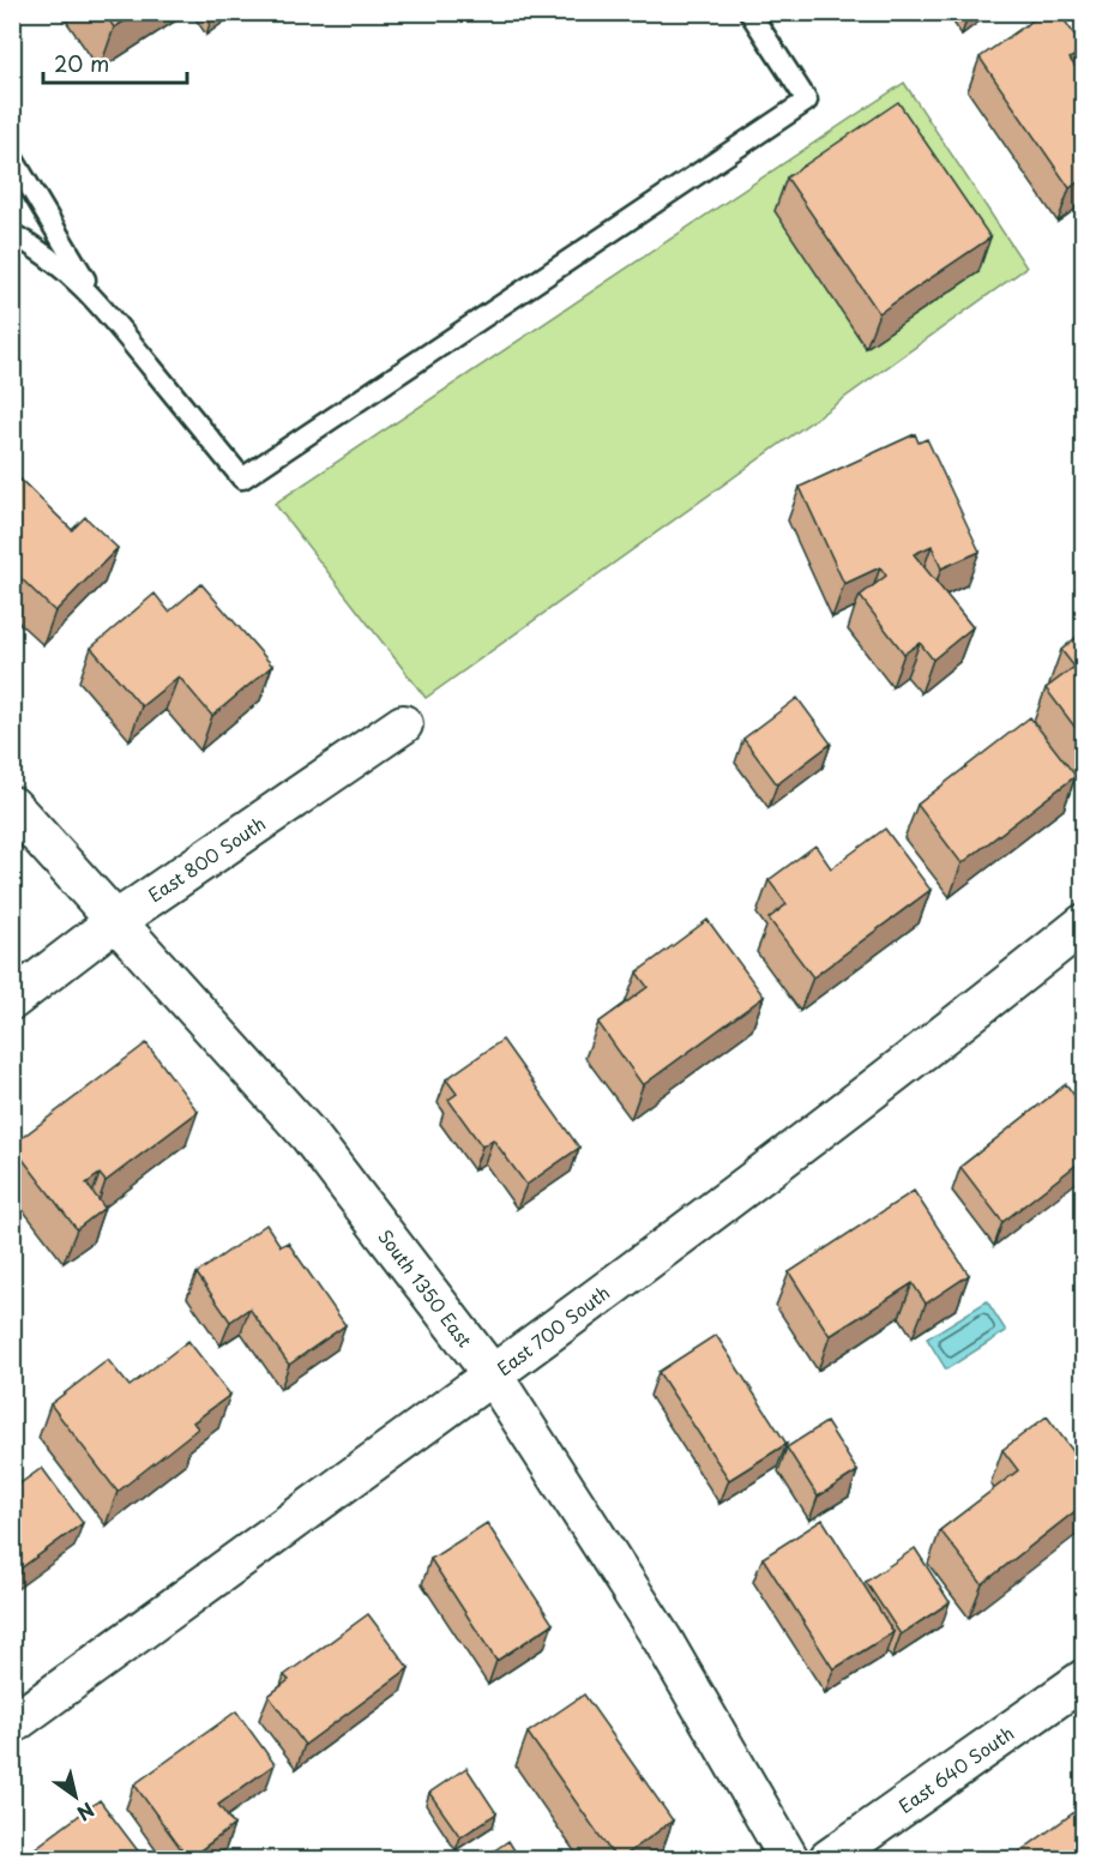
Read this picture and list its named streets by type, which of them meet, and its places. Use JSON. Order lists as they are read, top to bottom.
{
  "streets": {
    "street": [
      "East 800 South",
      "South 1350 East",
      "East 700 South",
      "East 640 South"
    ]
  },
  "crossings": [
    ["East 800 South", "South 1350 East"],
    ["South 1350 East", "East 700 South"]
  ],
  "scale_bar": "20 m",
  "north": "bottom right"
}
